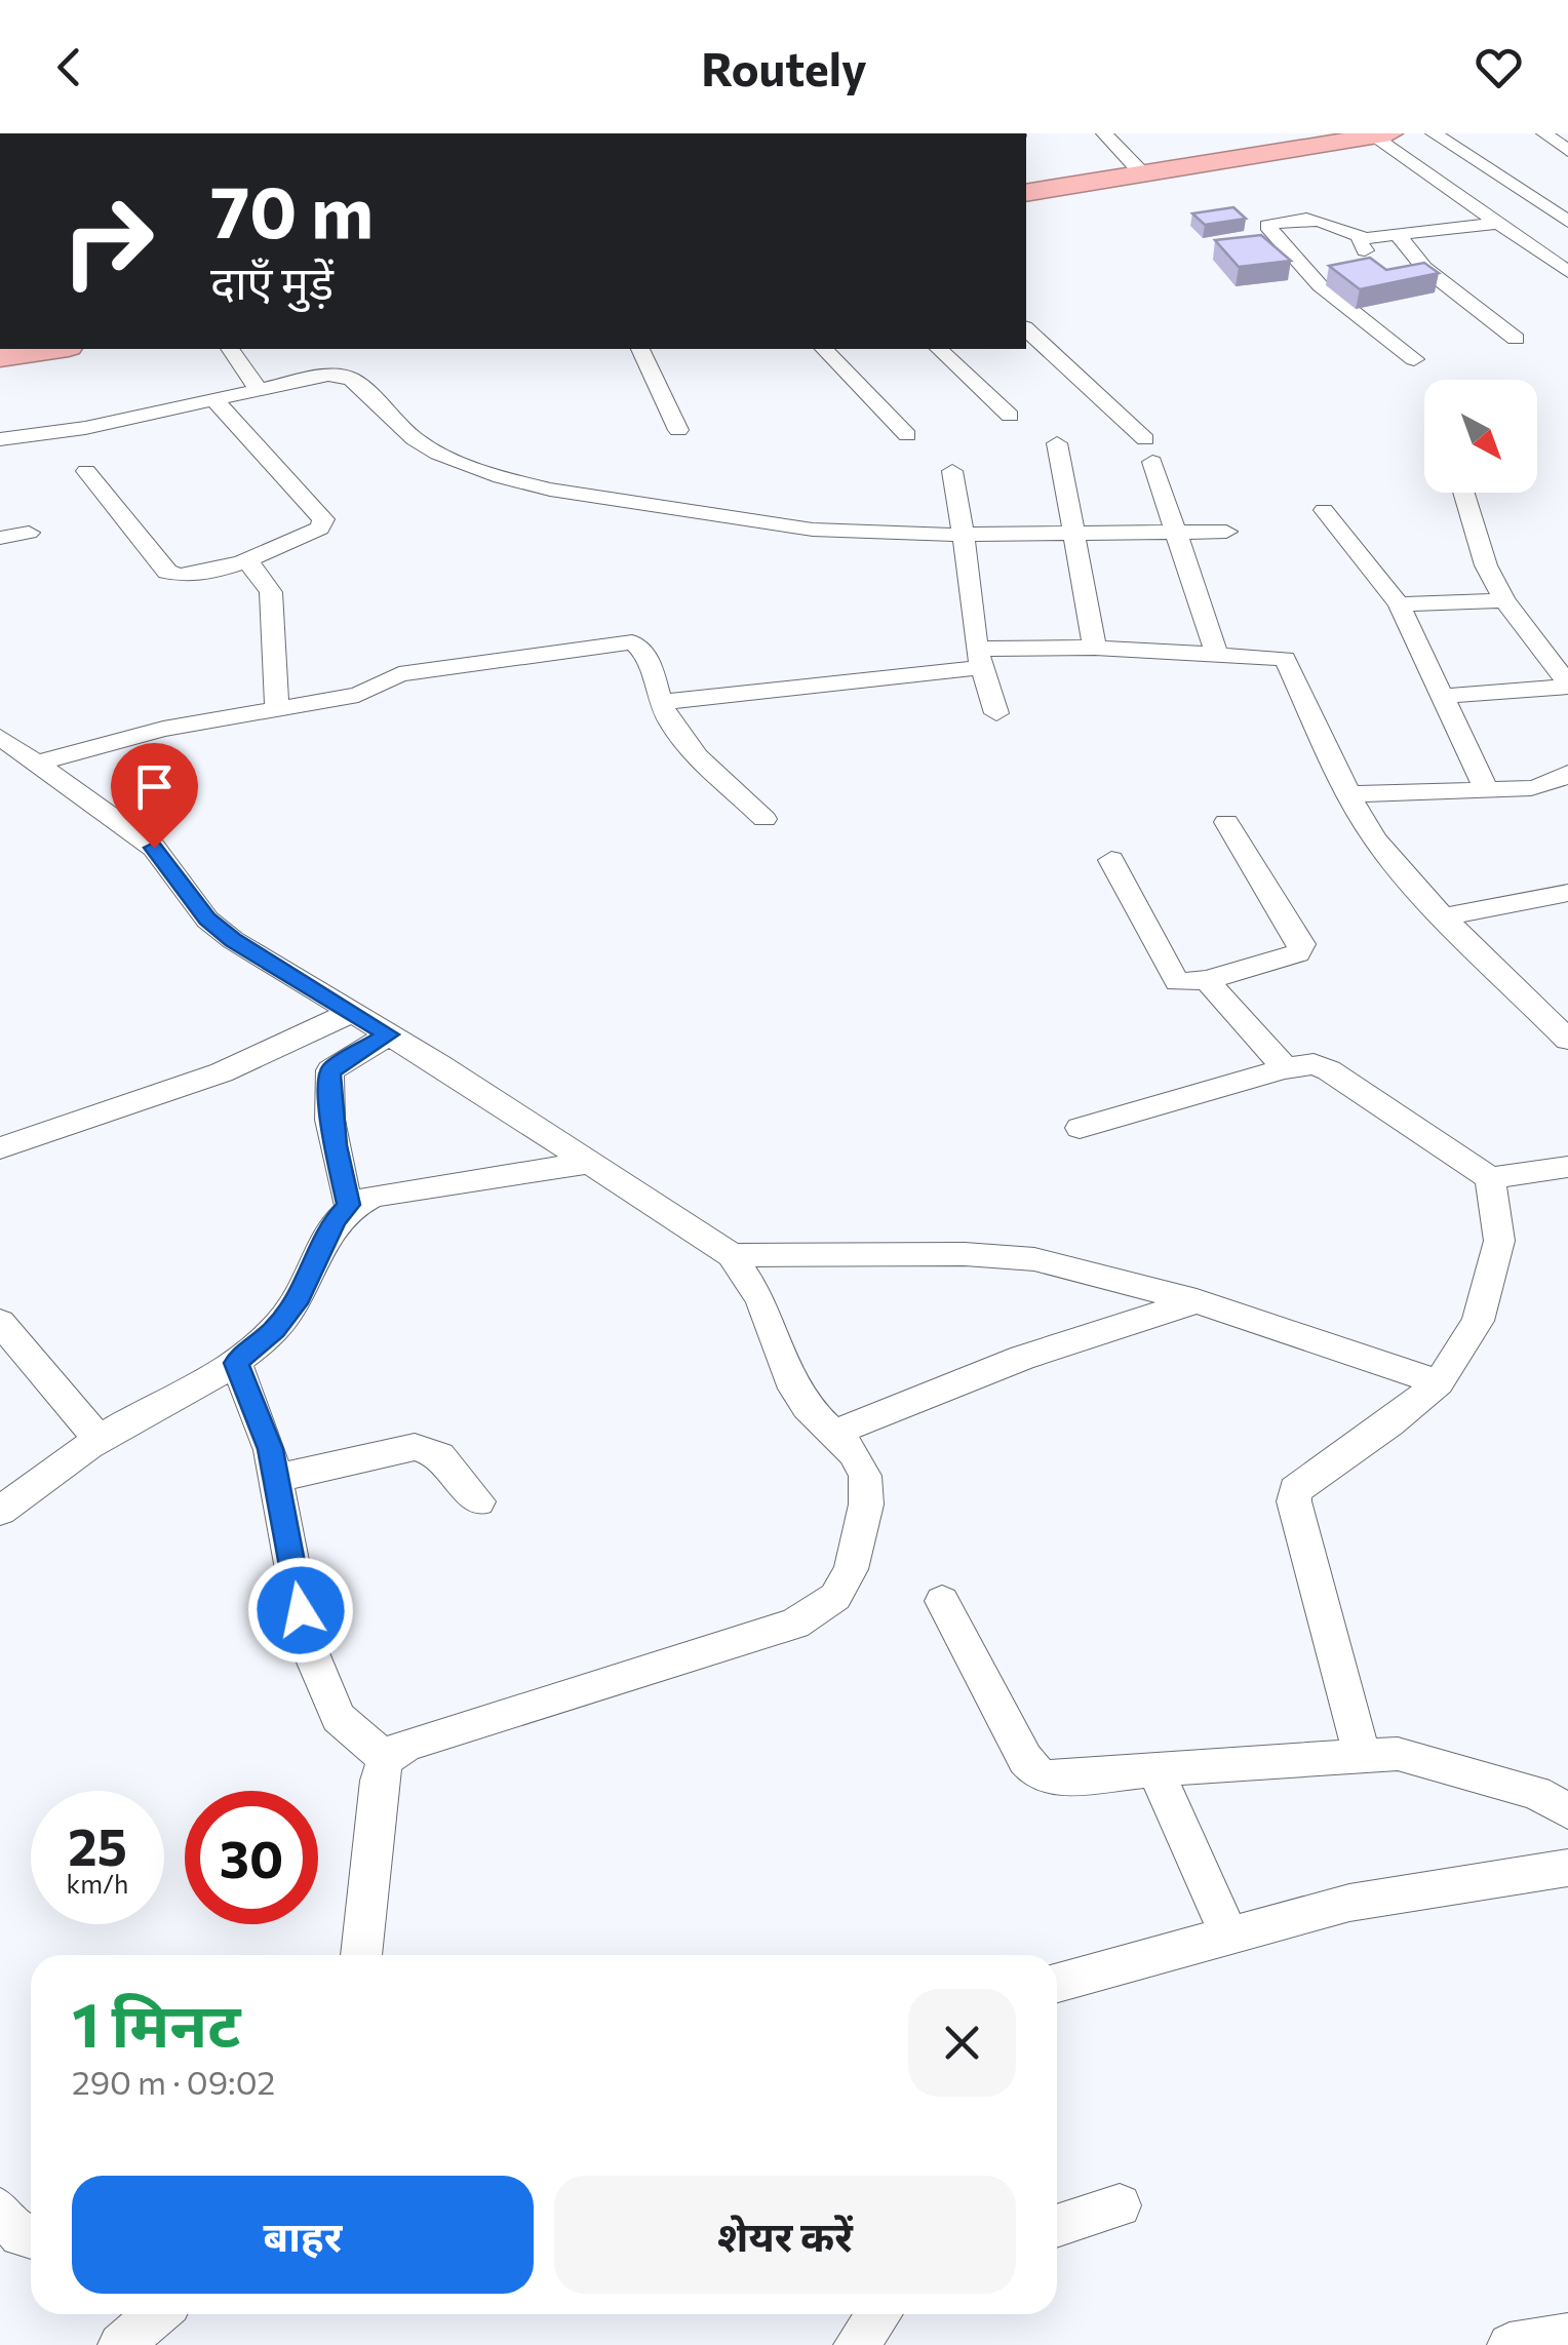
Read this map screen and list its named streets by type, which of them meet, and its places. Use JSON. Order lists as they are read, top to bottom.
{
  "north": "bottom right",
  "page": {
    "header": "Routely",
    "turn": ["70 m", "दाएँ मुड़ें"],
    "speed": "25 km/h",
    "limit": "30",
    "heading": ["1 मिनट", "290 m · 09:02"],
    "buttons": ["बाहर", "शेयर करें"]
  }
}
